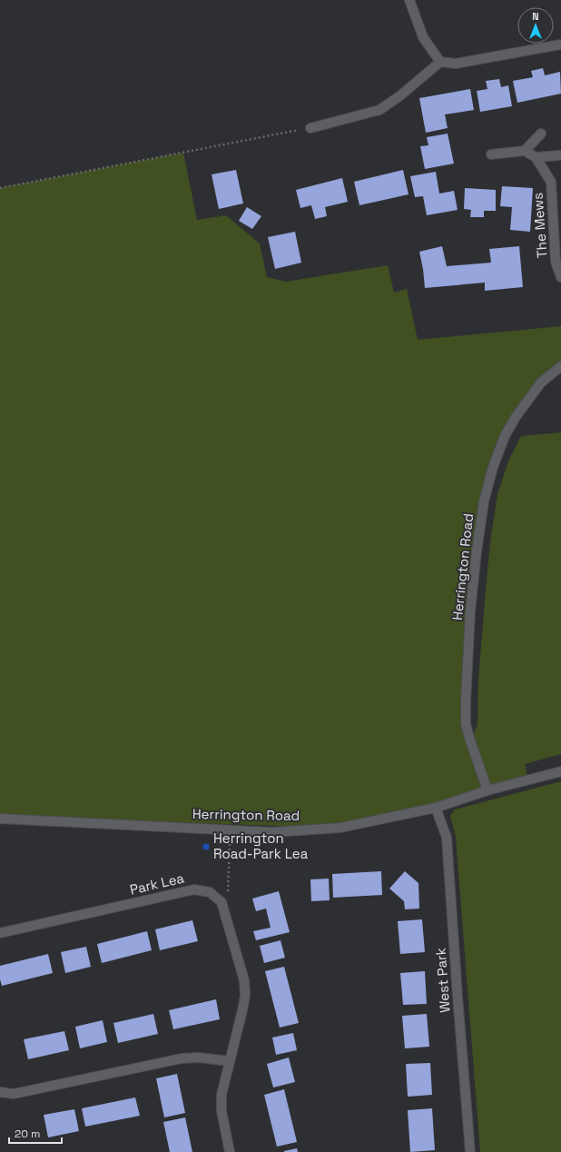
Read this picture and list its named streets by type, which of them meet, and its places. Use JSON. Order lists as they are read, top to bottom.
{
  "streets": {
    "street": [
      "The Mews",
      "Herrington Road",
      "Park Lea",
      "West Park"
    ]
  },
  "crossings": [
    ["Herrington Road", "West Park"]
  ],
  "places": {
    "transit": ["Herrington Road-Park Lea"]
  },
  "scale_bar": "20 m",
  "north": "top"
}
